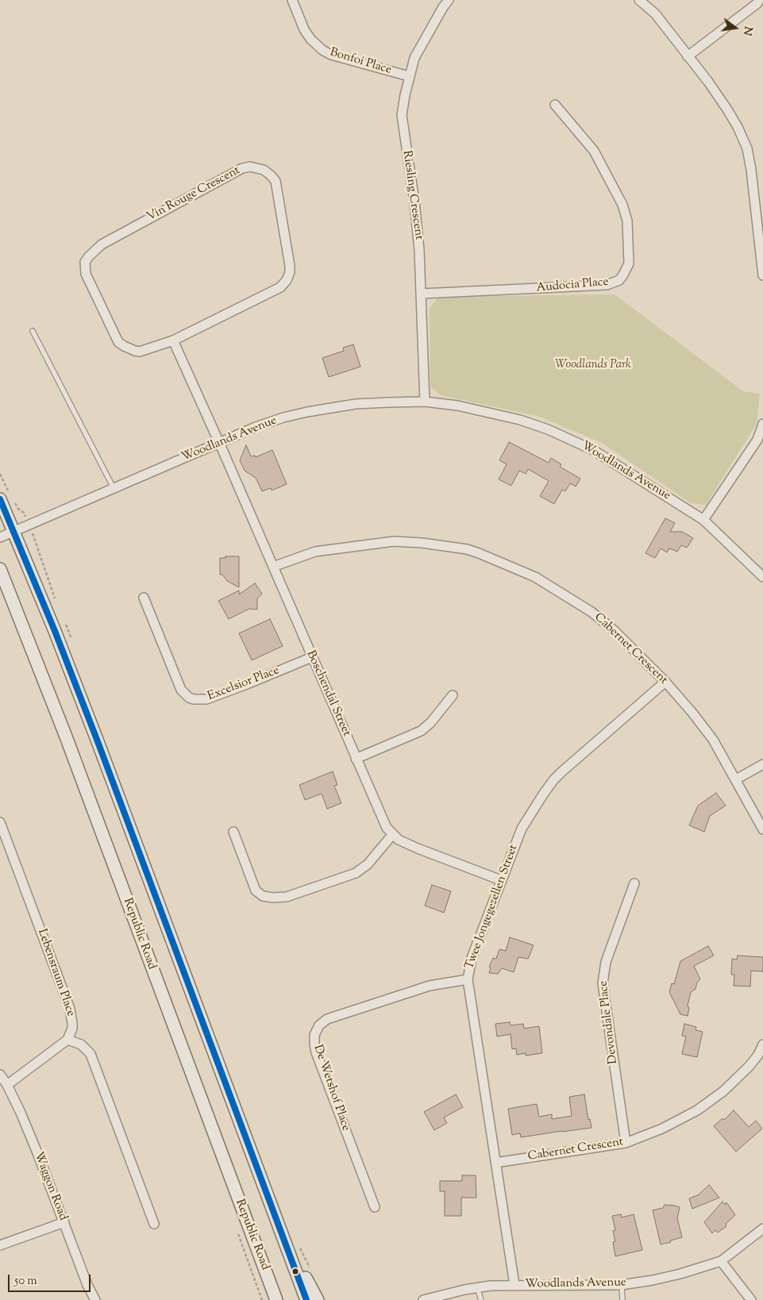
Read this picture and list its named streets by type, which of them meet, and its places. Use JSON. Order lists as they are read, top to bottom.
{
  "streets": {
    "main road": ["Republic Road"],
    "street": [
      "Bonfoi Place",
      "Vin Rouge Crescent",
      "Riesling Crescent",
      "Audocia Place",
      "Woodlands Avenue",
      "Cabernet Crescent",
      "Excelsior Place",
      "Boschendal Street",
      "Twee Jongegezellen Street",
      "Lebensraum Place",
      "Devondale Place",
      "De Wetshof Place",
      "Waggon Road"
    ]
  },
  "crossings": [
    ["Bonfoi Place", "Riesling Crescent"],
    ["Riesling Crescent", "Audocia Place"],
    ["Riesling Crescent", "Woodlands Avenue"],
    ["Woodlands Avenue", "Boschendal Street"],
    ["Woodlands Avenue", "Twee Jongegezellen Street"],
    ["Cabernet Crescent", "Boschendal Street"],
    ["Cabernet Crescent", "Twee Jongegezellen Street"],
    ["Cabernet Crescent", "Devondale Place"],
    ["Excelsior Place", "Boschendal Street"],
    ["Twee Jongegezellen Street", "De Wetshof Place"]
  ],
  "parks": ["Woodlands Park"],
  "scale_bar": "50 m",
  "north": "right"
}
